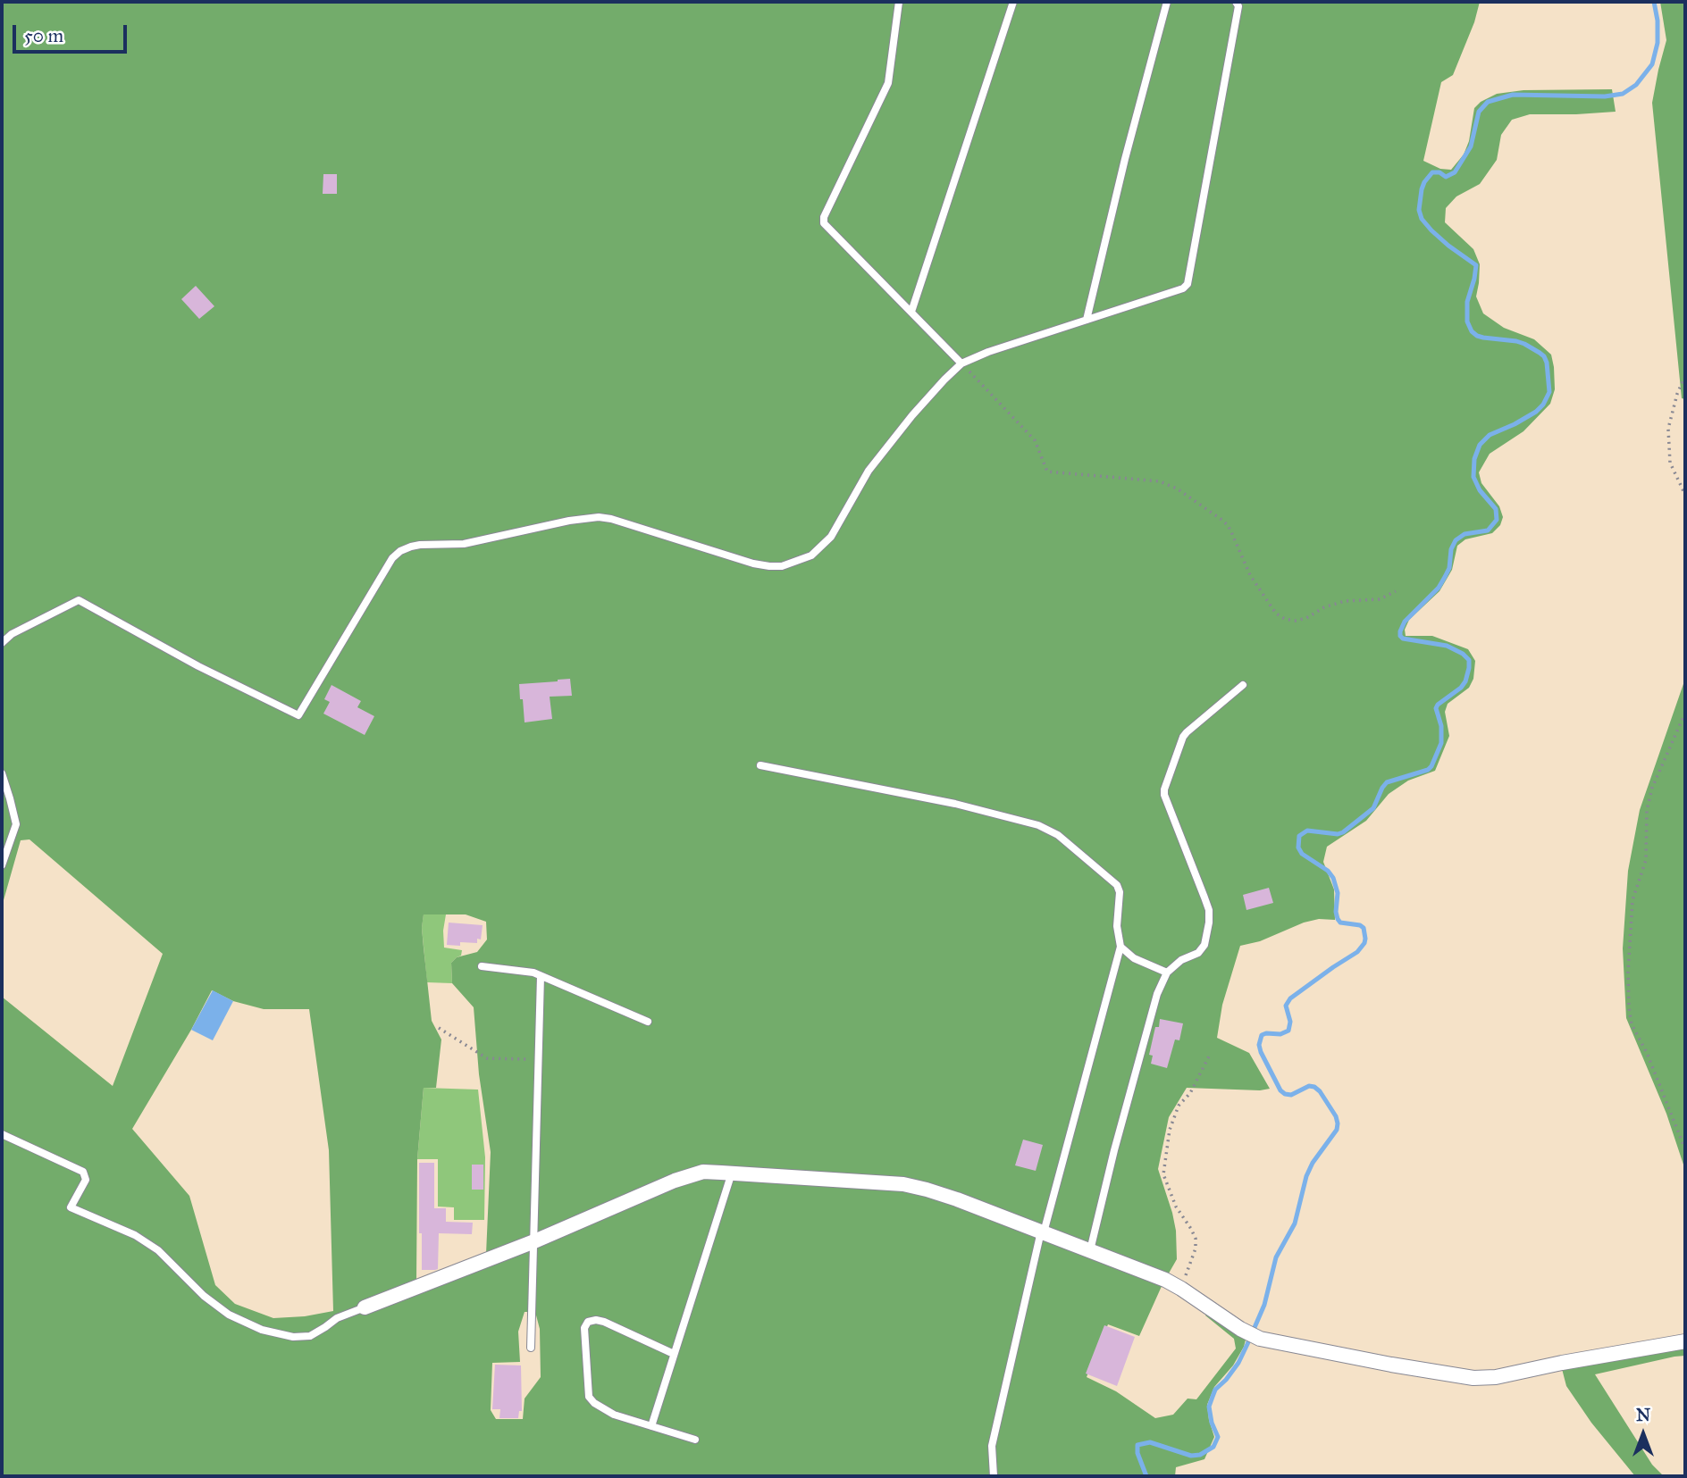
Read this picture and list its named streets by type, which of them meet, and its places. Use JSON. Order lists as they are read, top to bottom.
{
  "scale_bar": "50 m",
  "north": "top"
}
